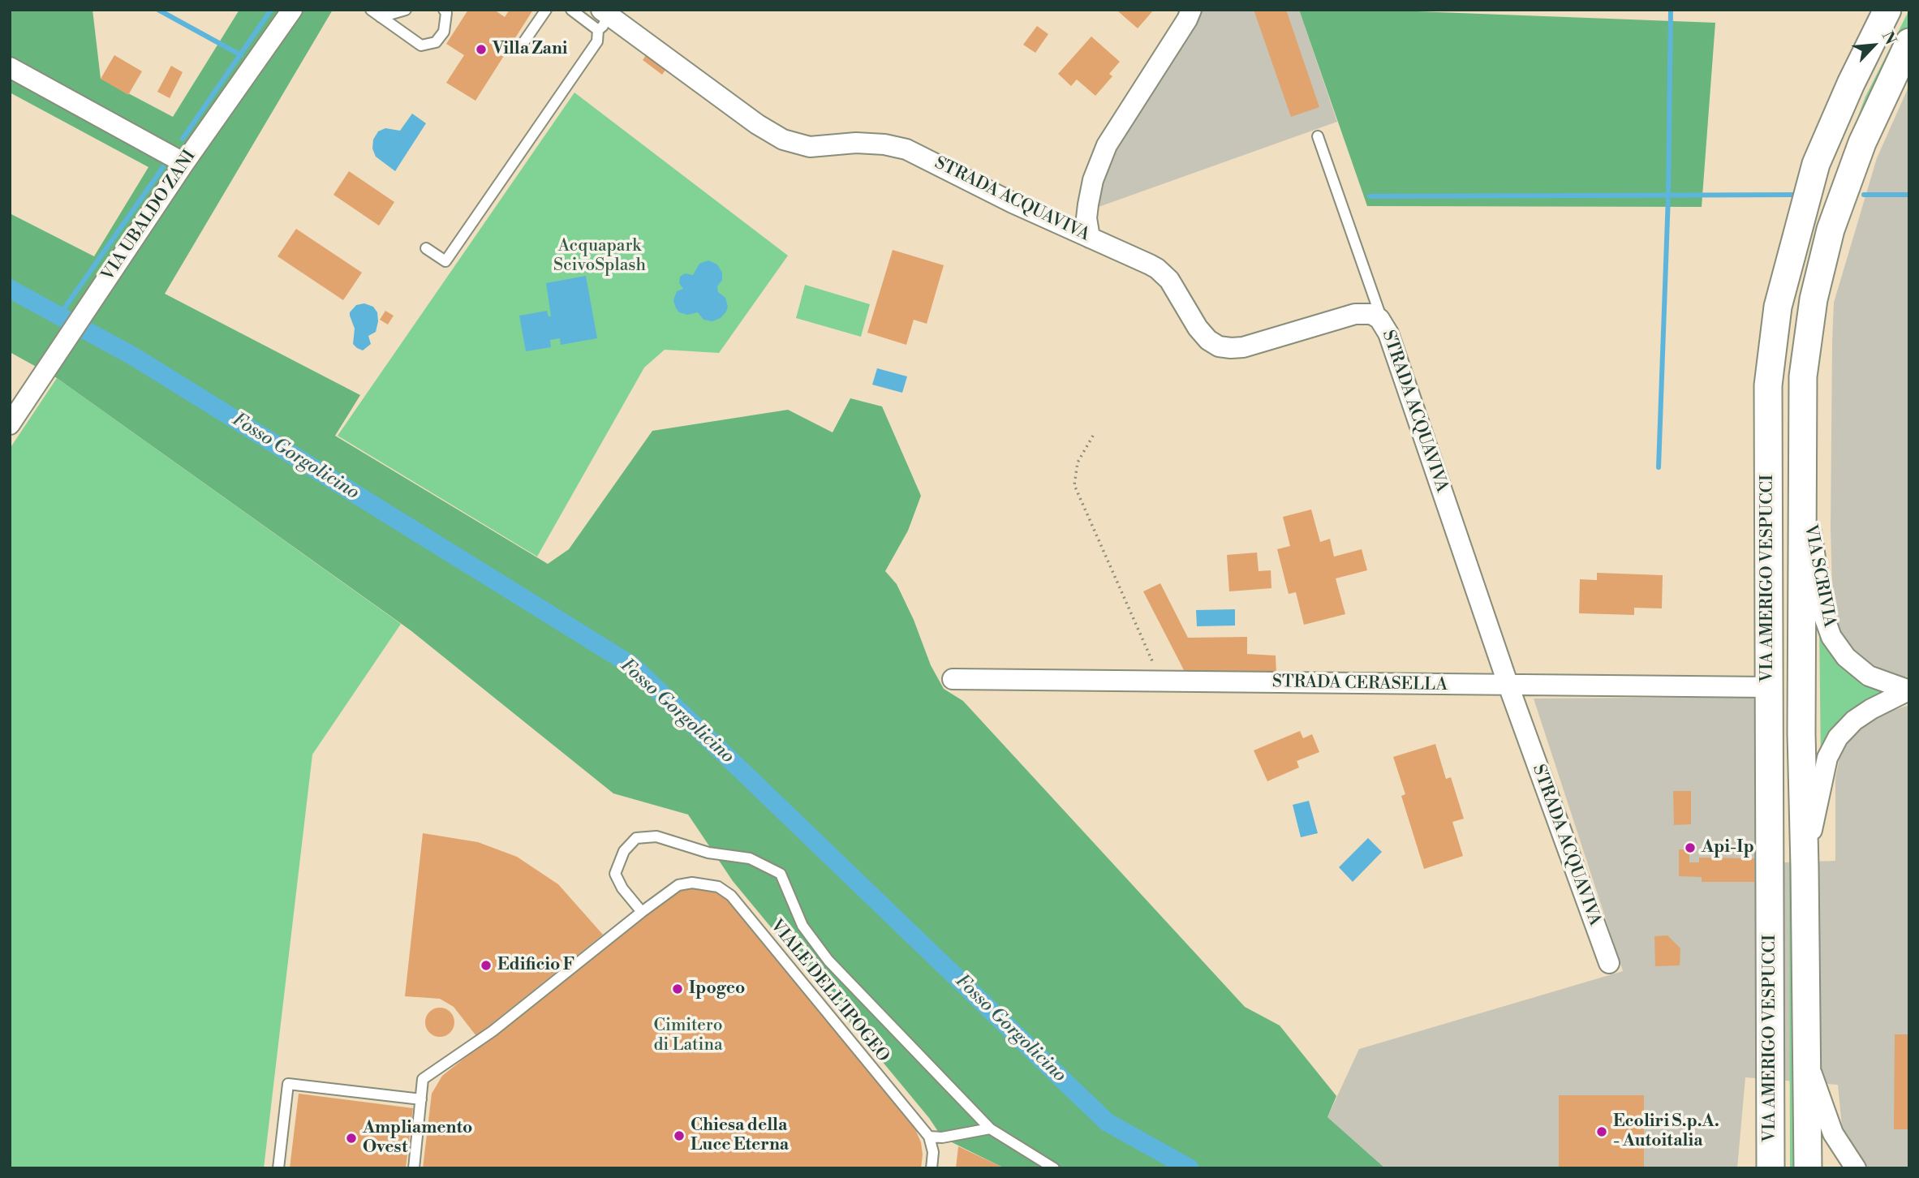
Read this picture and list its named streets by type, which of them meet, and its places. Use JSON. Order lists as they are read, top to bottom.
{
  "streets": {
    "street": [
      "STRADA ACQUAVIVA",
      "VIA UBALDO ZANI",
      "VIA SCRIVIA",
      "VIA AMERIGO VESPUCCI",
      "STRADA CERASELLA"
    ],
    "lane": ["VIALE DELL'IPOGEO"]
  },
  "crossings": [
    ["STRADA ACQUAVIVA", "STRADA CERASELLA"],
    ["VIA SCRIVIA", "VIA AMERIGO VESPUCCI"],
    ["VIA AMERIGO VESPUCCI", "STRADA CERASELLA"]
  ],
  "water": ["Fosso Gorgolicino"],
  "parks": ["Acquapark ScivoSplash", "Cimitero di Latina"],
  "places": [
    "Villa Zani",
    "Api-Ip",
    "Edificio F",
    "Ipogeo",
    "Ecoliri S.p.A. - Autoitalia",
    "Chiesa della Luce Eterna",
    "Ampliamento Ovest"
  ],
  "north": "top right"
}
